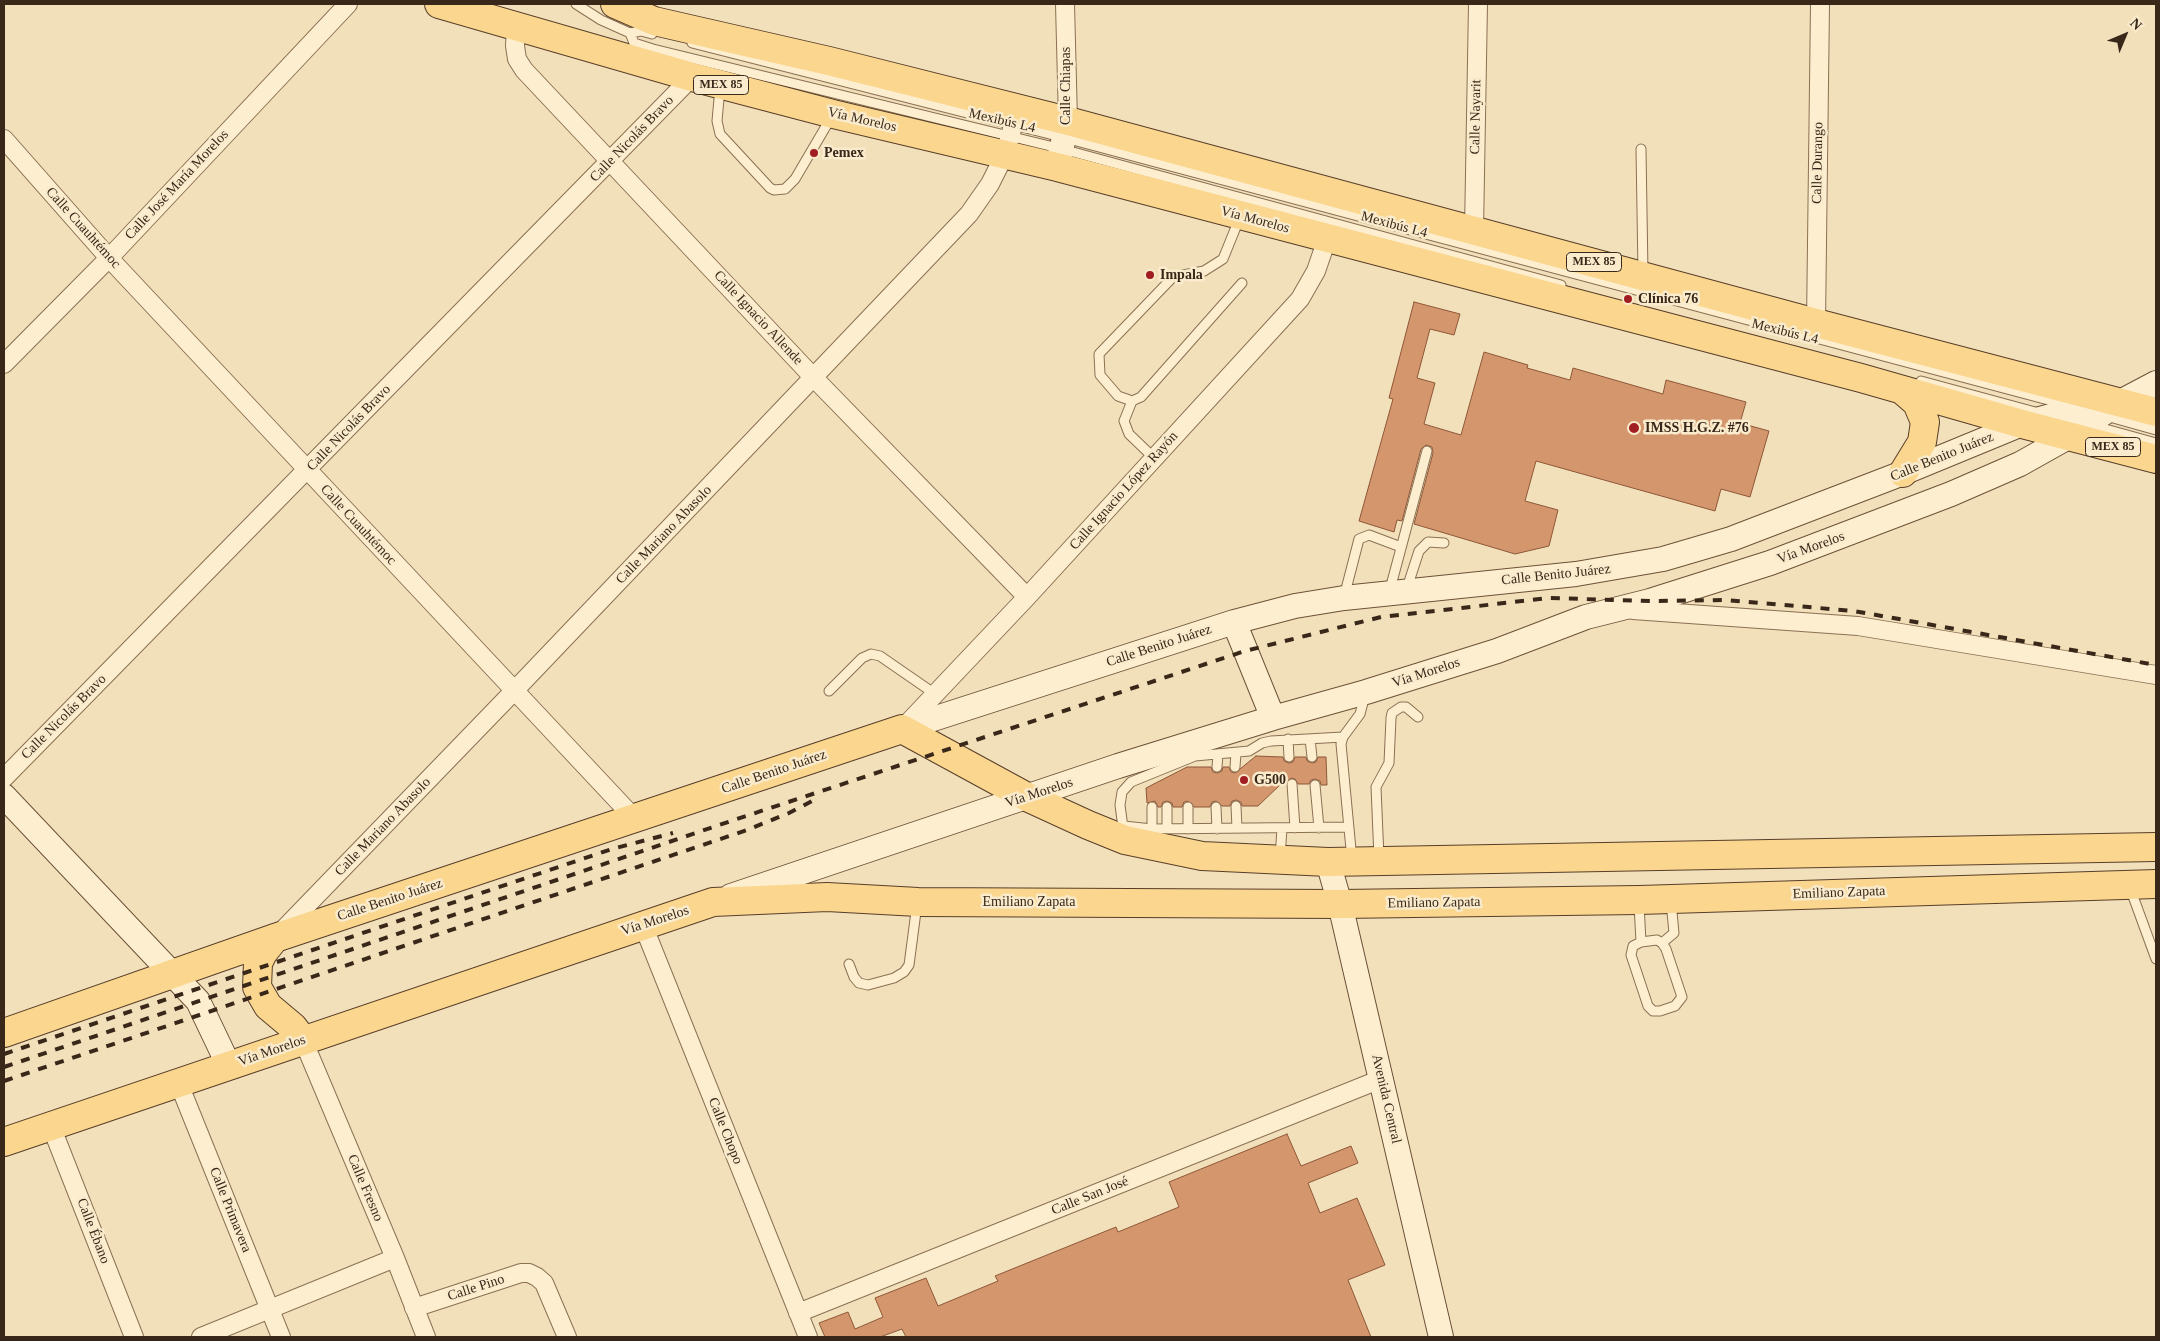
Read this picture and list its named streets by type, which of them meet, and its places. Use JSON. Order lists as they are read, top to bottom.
{
  "streets": {
    "main road": [
      "MEX 85",
      "Vía Morelos",
      "Calle Benito Juárez",
      "Emiliano Zapata",
      "Avenida Central"
    ],
    "street": [
      "Calle Chiapas",
      "Calle Nayarit",
      "Calle Nicolás Bravo",
      "Calle Durango",
      "Calle José María Morelos",
      "Calle Cuauhtémoc",
      "Calle Ignacio Allende",
      "Calle Ignacio López Rayón",
      "Calle Mariano Abasolo",
      "Calle Chopo",
      "Calle Fresno",
      "Calle San José",
      "Calle Primavera",
      "Calle Ébano",
      "Calle Pino"
    ],
    "lane": ["Mexibús L4"]
  },
  "crossings": [
    ["Calle Chiapas", "Vía Morelos"],
    ["Calle Chiapas", "Mexibús L4"],
    ["Calle Nayarit", "Vía Morelos"],
    ["Vía Morelos", "Mexibús L4"],
    ["Vía Morelos", "Calle Nicolás Bravo"],
    ["Vía Morelos", "Calle Durango"],
    ["Vía Morelos", "Calle Ignacio Allende"],
    ["Vía Morelos", "Calle Benito Juárez"],
    ["Vía Morelos", "Calle Ignacio López Rayón"],
    ["Vía Morelos", "Calle Mariano Abasolo"],
    ["Vía Morelos", "Emiliano Zapata"],
    ["Vía Morelos", "Calle Chopo"],
    ["Vía Morelos", "Calle Fresno"],
    ["Vía Morelos", "Calle Primavera"],
    ["Vía Morelos", "Calle Ébano"],
    ["Mexibús L4", "Calle Benito Juárez"],
    ["Mexibús L4", "Calle Mariano Abasolo"],
    ["Calle Nicolás Bravo", "Calle Cuauhtémoc"],
    ["Calle Nicolás Bravo", "Calle Ignacio Allende"],
    ["Calle José María Morelos", "Calle Cuauhtémoc"],
    ["Calle Cuauhtémoc", "Calle Benito Juárez"],
    ["Calle Cuauhtémoc", "Calle Mariano Abasolo"],
    ["Calle Ignacio Allende", "Calle Ignacio López Rayón"],
    ["Calle Ignacio Allende", "Calle Mariano Abasolo"],
    ["Calle Benito Juárez", "Calle Ignacio López Rayón"],
    ["Calle Benito Juárez", "Calle Mariano Abasolo"],
    ["Emiliano Zapata", "Avenida Central"],
    ["Avenida Central", "Calle San José"],
    ["Calle Chopo", "Calle San José"],
    ["Calle Fresno", "Calle Pino"]
  ],
  "places": [
    "Pemex",
    "Impala",
    "Clínica 76",
    "IMSS H.G.Z. #76",
    "G500"
  ],
  "north": "top right"
}
